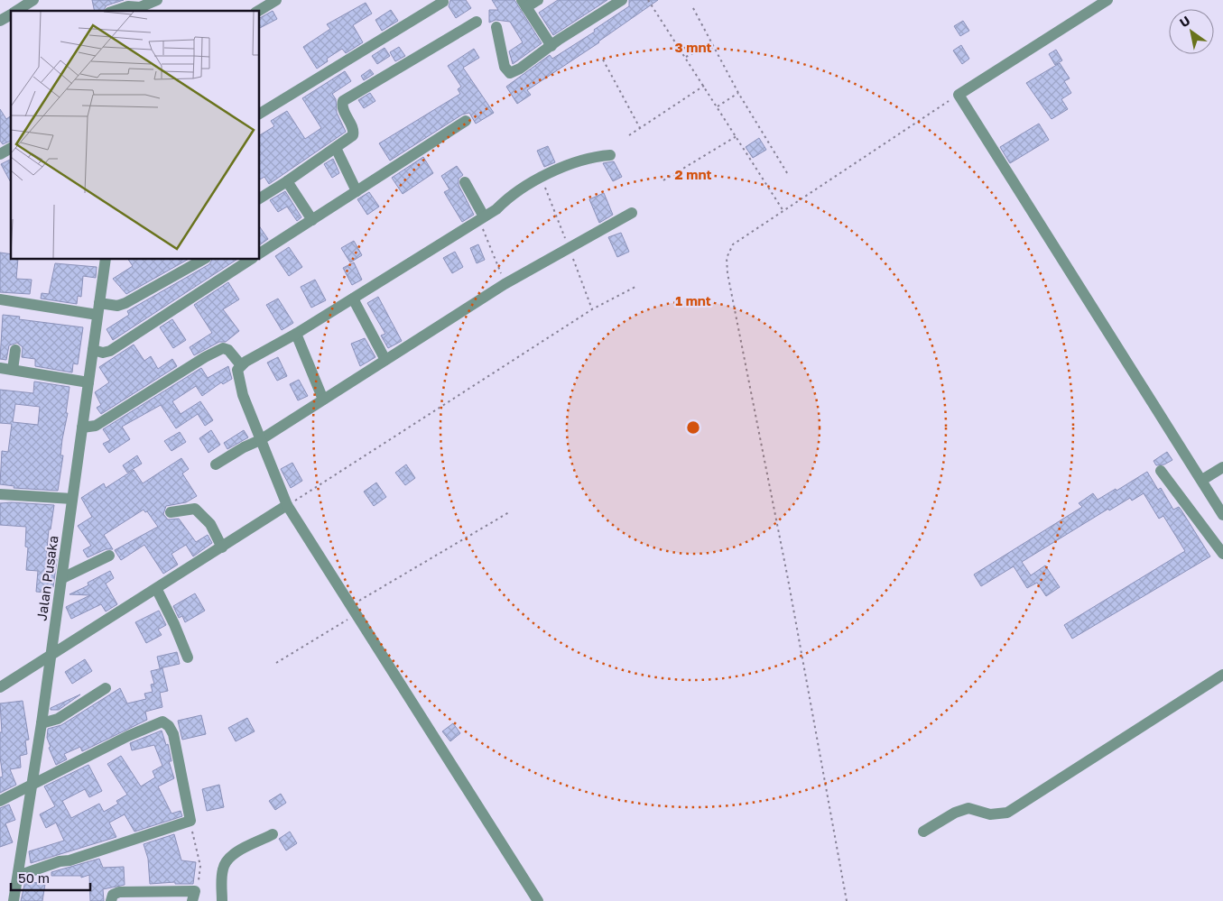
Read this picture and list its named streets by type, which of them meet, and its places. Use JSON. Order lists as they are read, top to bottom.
{
  "streets": {
    "street": ["Jalan Pusaka"]
  },
  "scale_bar": "50 m",
  "north": "top left",
  "rings": ["3 mnt", "2 mnt", "1 mnt"]
}
